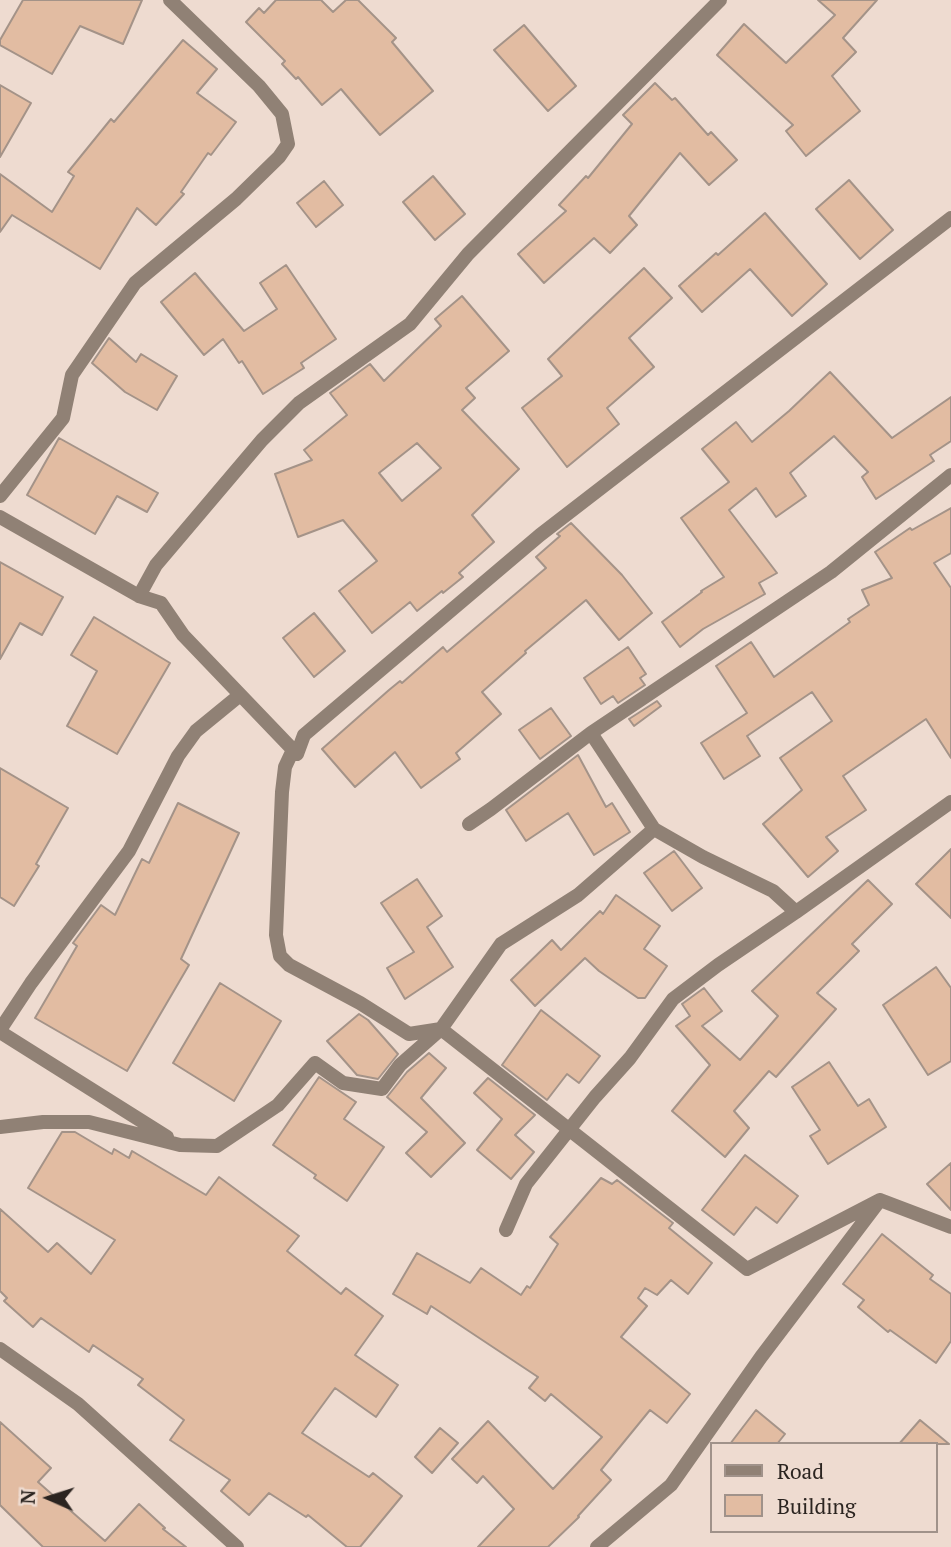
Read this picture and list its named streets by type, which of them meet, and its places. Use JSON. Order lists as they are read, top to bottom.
{
  "legend": ["Road", "Building"],
  "north": "left"
}
